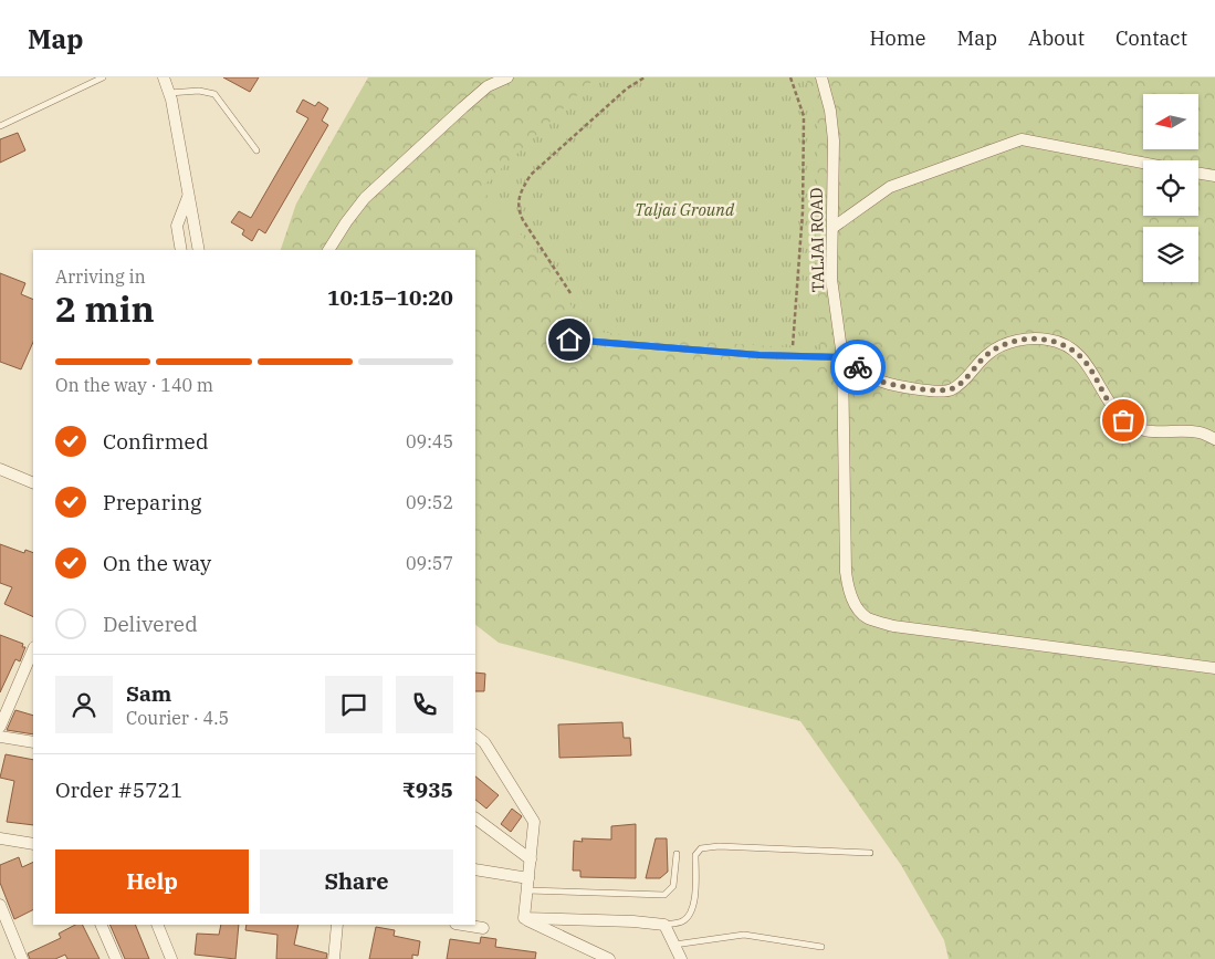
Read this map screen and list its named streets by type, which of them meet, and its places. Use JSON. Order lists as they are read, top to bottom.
{
  "streets": {
    "street": ["TALJAI ROAD"]
  },
  "parks": ["Taljai Ground"],
  "north": "left",
  "page": {
    "header": "Map",
    "nav": [
      "Home",
      "Map",
      "About",
      "Contact"
    ],
    "heading": ["2 min", "Arriving in", "10:15–10:20"],
    "panel": [
      "Sam",
      "Courier · 4.5",
      "Order #5721",
      "₹935"
    ],
    "bar": "On the way · 140 m",
    "list": [
      ["Confirmed", "09:45"],
      ["Preparing", "09:52"],
      ["On the way", "09:57"],
      "Delivered"
    ],
    "buttons": ["Help", "Share"]
  }
}
